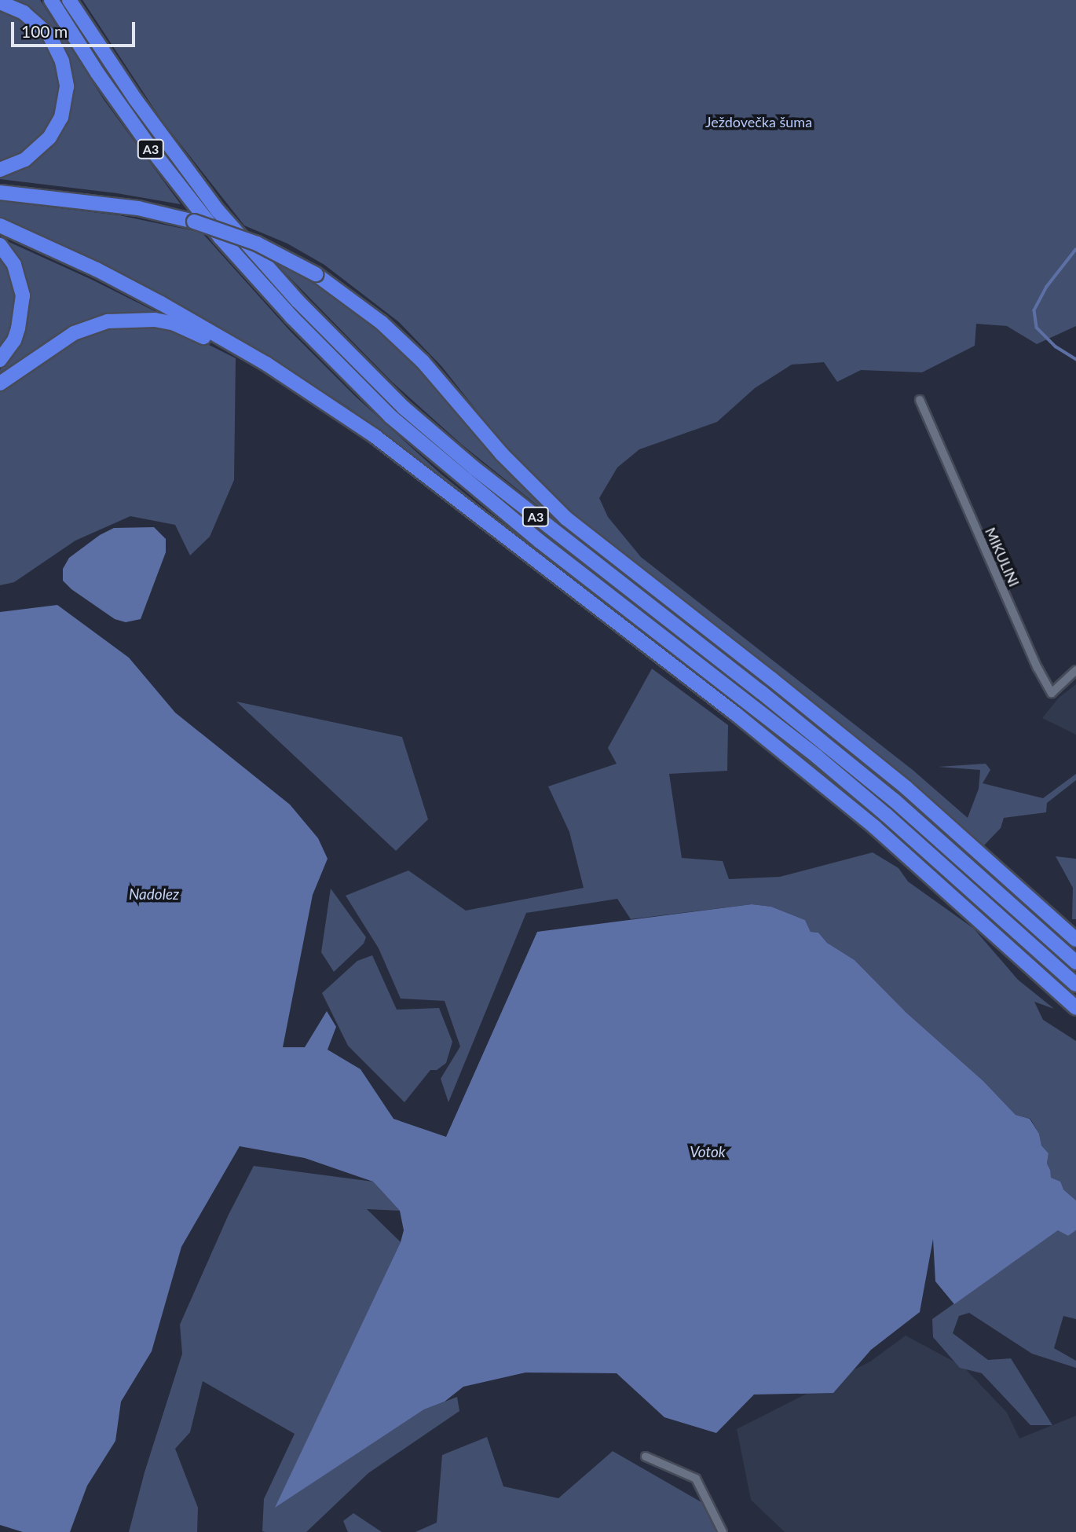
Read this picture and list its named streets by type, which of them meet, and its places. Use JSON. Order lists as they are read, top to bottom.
{
  "streets": {
    "highway": ["A3"],
    "street": ["MIKULINI"]
  },
  "water": ["Nadolez", "Votok"],
  "parks": ["Ježdovečka šuma"],
  "scale_bar": "100 m"
}
